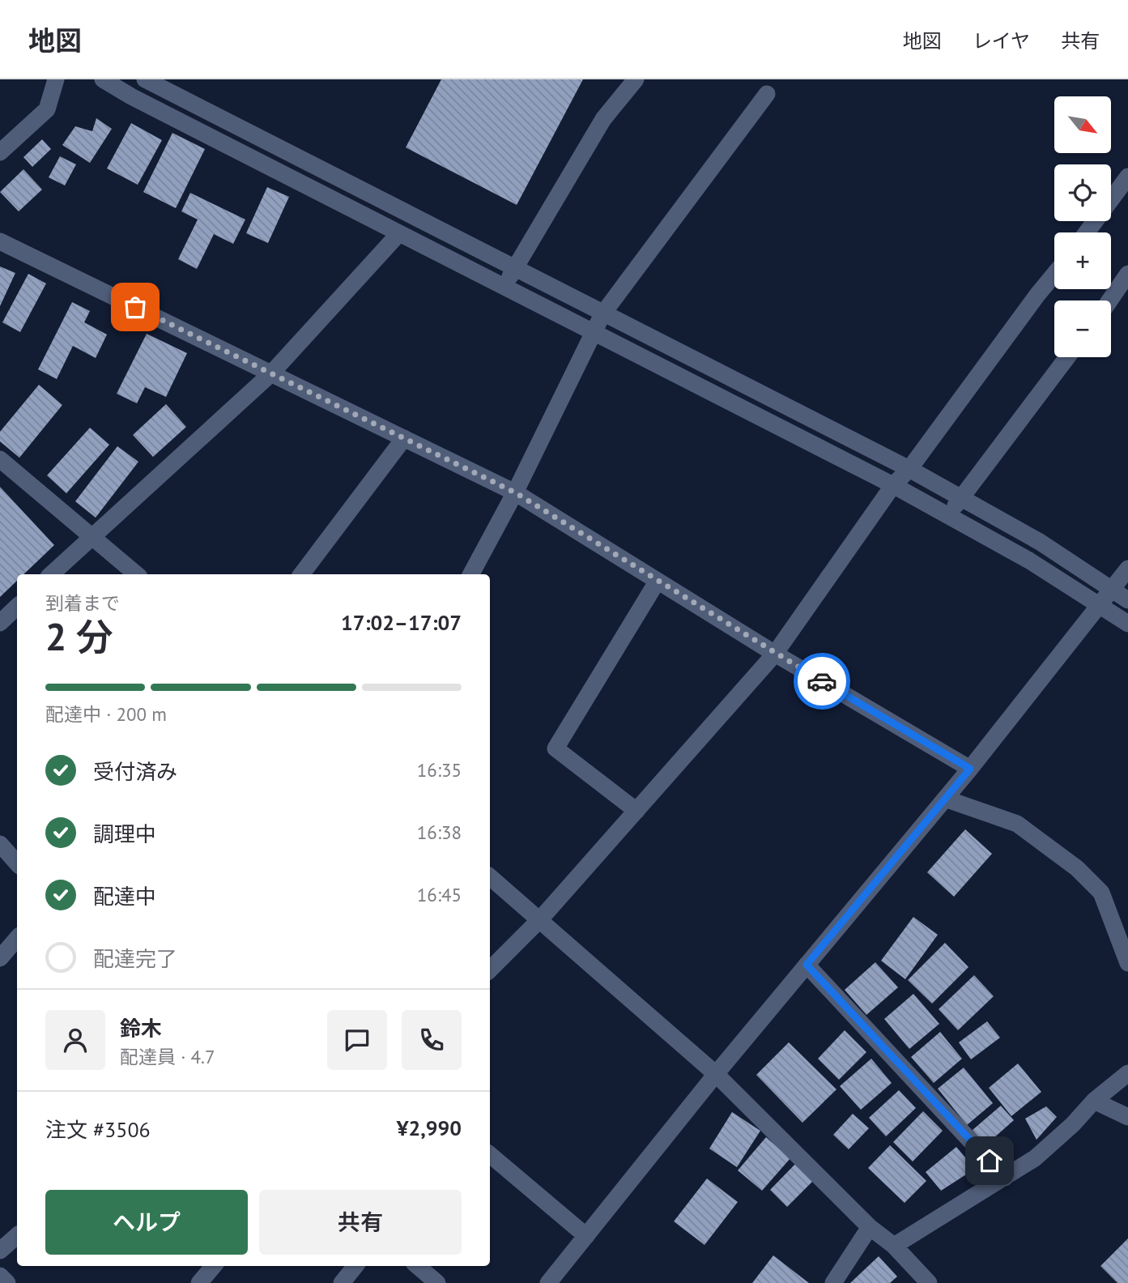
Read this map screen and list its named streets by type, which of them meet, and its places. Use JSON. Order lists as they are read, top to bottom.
{
  "north": "bottom right",
  "page": {
    "header": "地図",
    "nav": ["地図", "レイヤ", "共有"],
    "map_buttons": ["+", "−"],
    "heading": ["2 分", "到着まで", "17:02–17:07"],
    "panel": [
      "鈴木",
      "配達員 · 4.7",
      "注文 #3506",
      "¥2,990"
    ],
    "bar": "配達中 · 200 m",
    "list": [
      ["受付済み", "16:35"],
      ["調理中", "16:38"],
      ["配達中", "16:45"],
      "配達完了"
    ],
    "buttons": ["ヘルプ", "共有"]
  }
}
